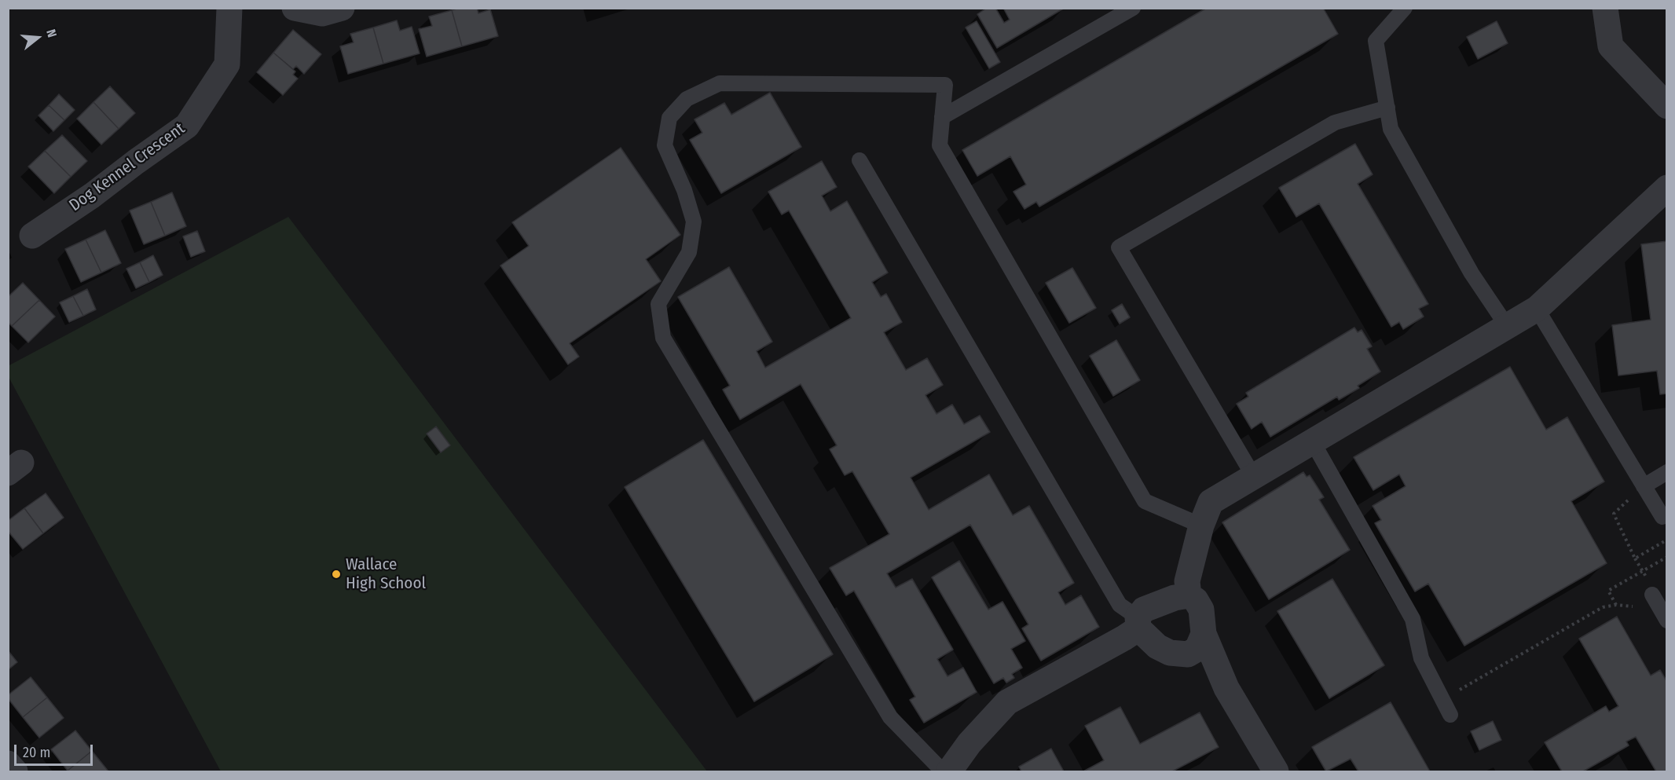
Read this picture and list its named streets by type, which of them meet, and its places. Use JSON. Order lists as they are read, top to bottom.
{
  "streets": {
    "street": ["Dog Kennel Crescent"]
  },
  "places": ["Wallace High School"],
  "scale_bar": "20 m",
  "north": "right"
}
